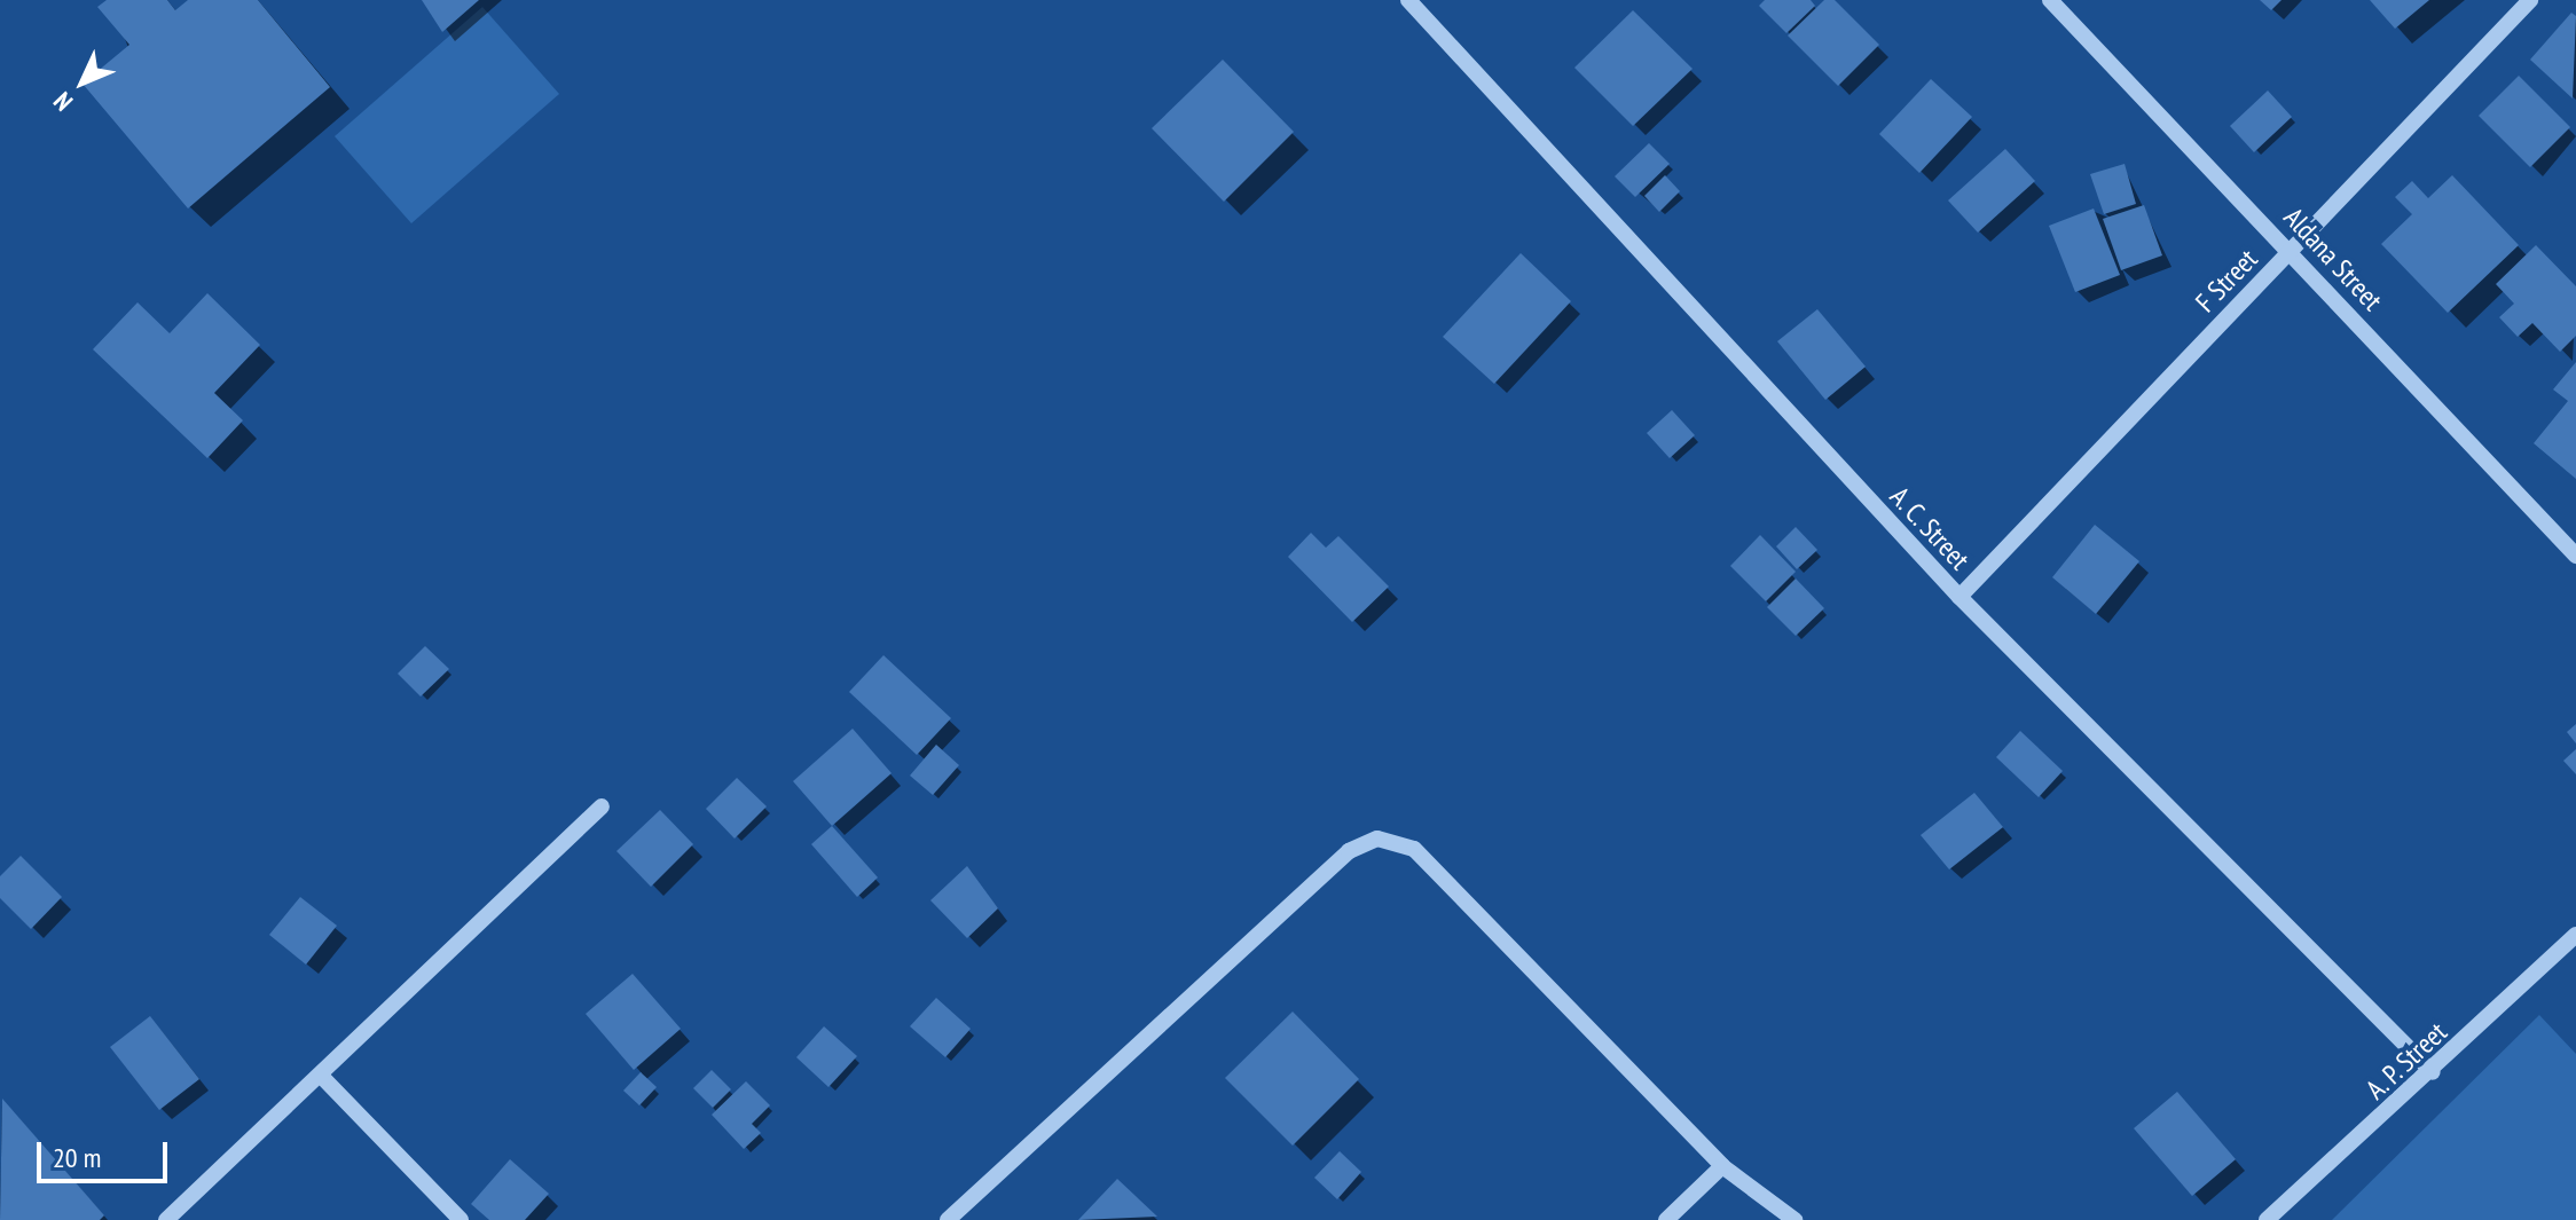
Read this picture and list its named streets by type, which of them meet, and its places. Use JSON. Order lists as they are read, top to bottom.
{
  "streets": {
    "street": [
      "Aldana Street",
      "F Street",
      "A. C. Street",
      "A. P. Street"
    ]
  },
  "crossings": [
    ["Aldana Street", "F Street"],
    ["F Street", "A. C. Street"],
    ["A. C. Street", "A. P. Street"]
  ],
  "scale_bar": "20 m",
  "north": "bottom left"
}
